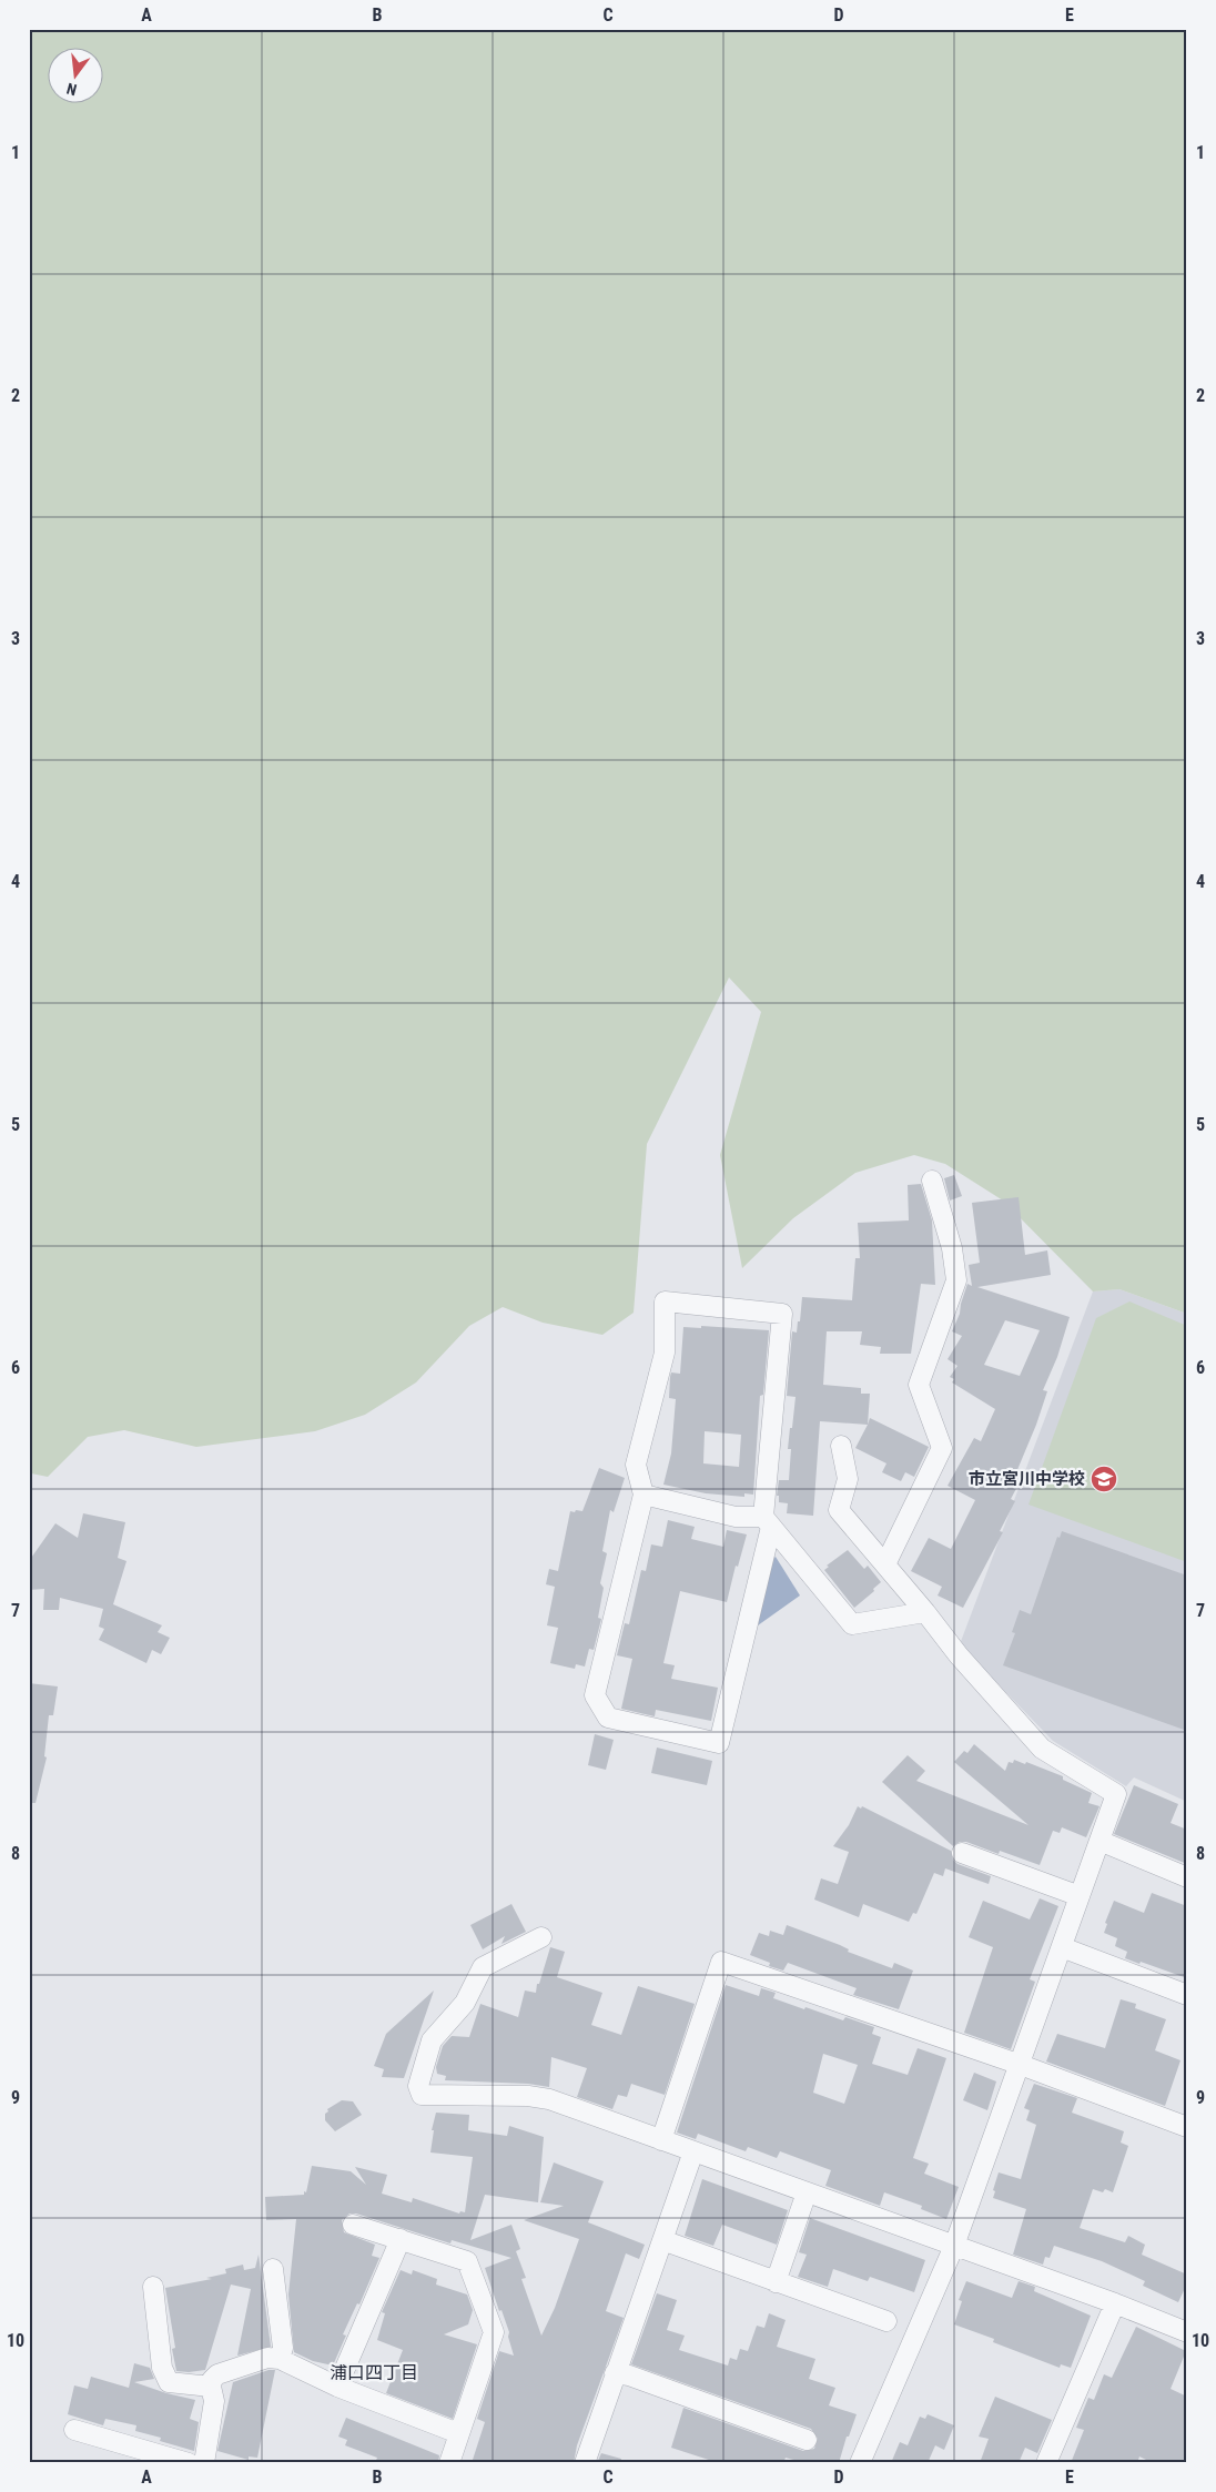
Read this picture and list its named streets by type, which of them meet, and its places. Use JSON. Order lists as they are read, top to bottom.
{
  "districts": ["浦口四丁目"],
  "places": {
    "school or university": ["市立宮川中学校"]
  },
  "north": "bottom",
  "grid": {
    "columns": [
      "A",
      "B",
      "C",
      "D",
      "E"
    ],
    "rows": [
      "1",
      "2",
      "3",
      "4",
      "5",
      "6",
      "7",
      "8",
      "9",
      "10"
    ]
  }
}
